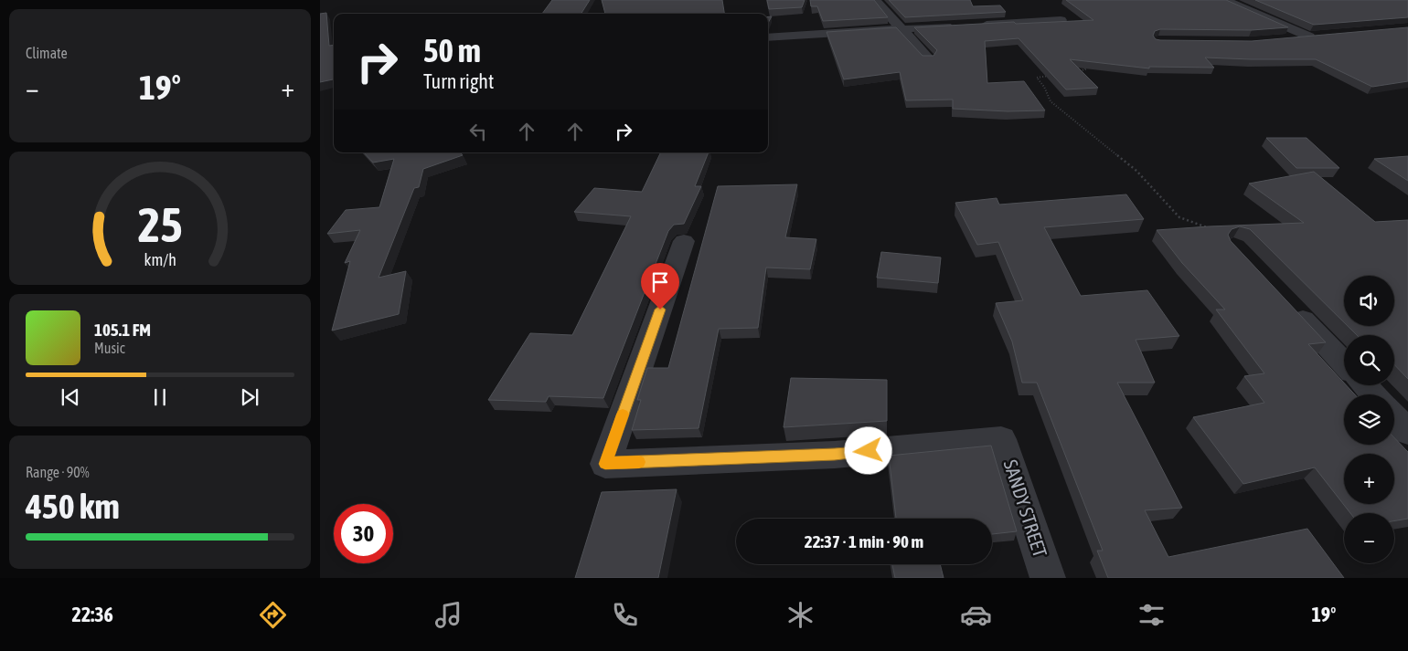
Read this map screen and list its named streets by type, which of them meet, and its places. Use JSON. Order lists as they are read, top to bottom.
{
  "streets": {
    "street": ["SANDY STREET"]
  },
  "page": {
    "tile": [
      "Climate",
      ["Range · 90%", "450 km"]
    ],
    "turn": ["50 m", "Turn right"],
    "heat": ["−", "19°", "+"],
    "map_buttons": ["+", "−"],
    "song": ["105.1 FM", "Music"],
    "limit": "30",
    "trip": "22:37 · 1 min · 90 m",
    "tabs": ["22:36", "19°"],
    "gauge": ["25", "km/h"]
  }
}
